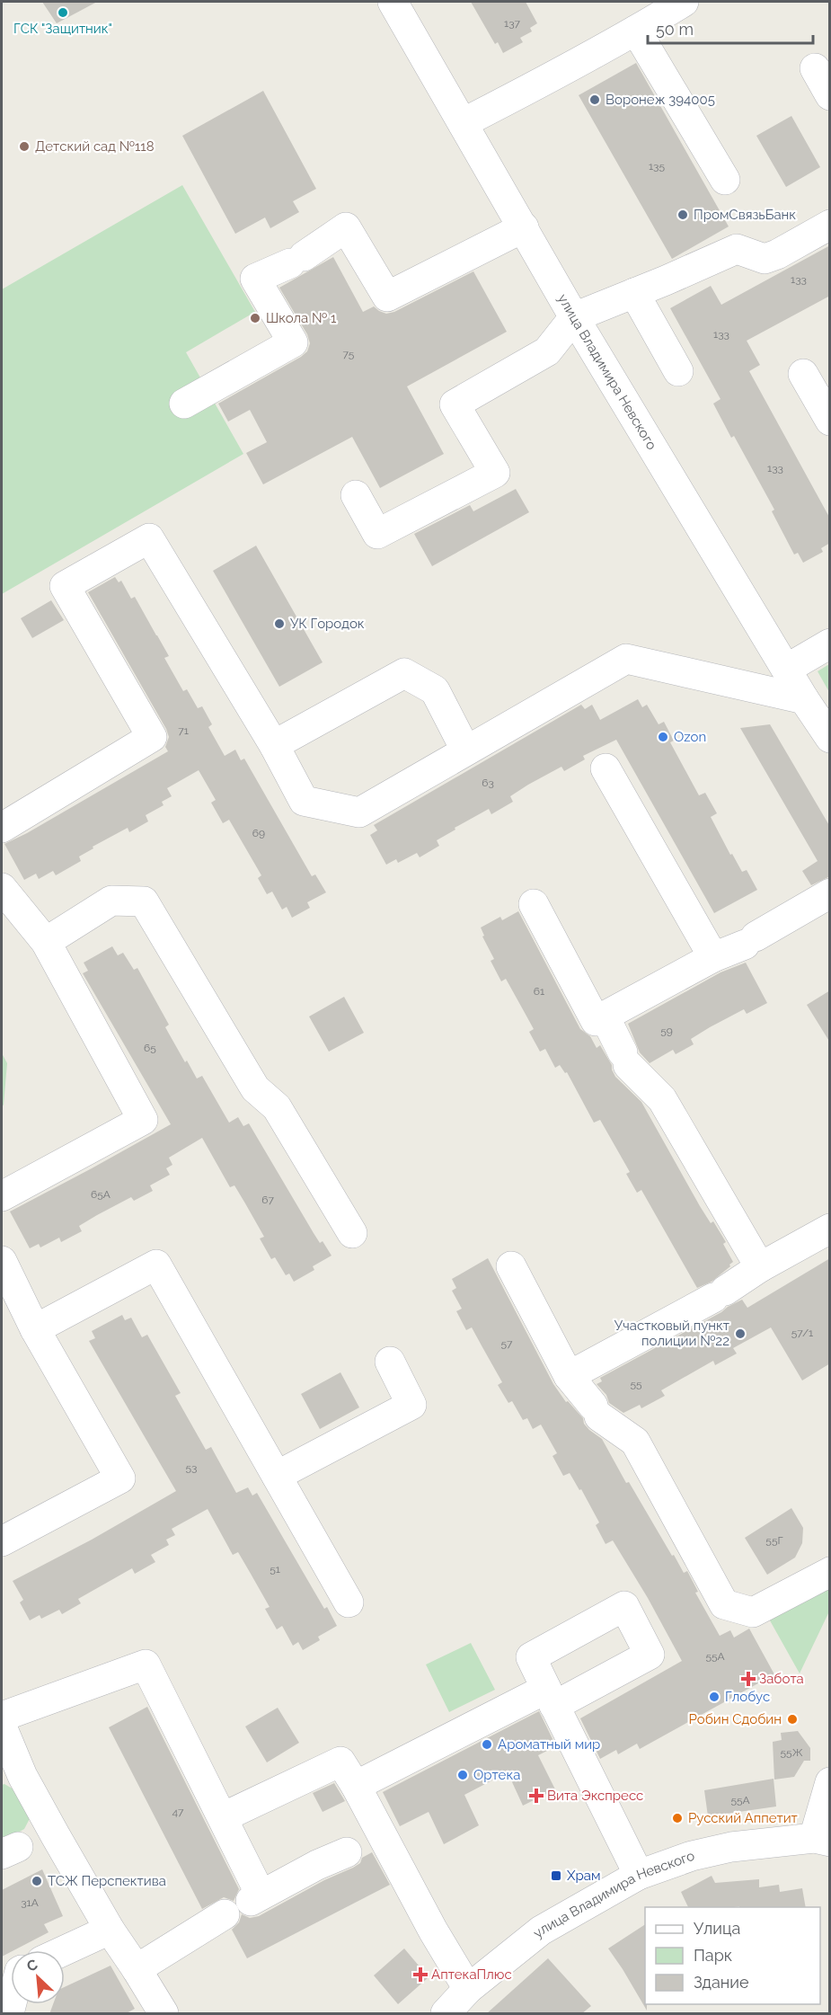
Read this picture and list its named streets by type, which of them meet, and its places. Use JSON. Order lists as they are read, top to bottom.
{
  "streets": {
    "street": ["улица Владимира Невского"]
  },
  "places": {
    "other": [
      "ГСК \"Защитник\"",
      "Воронеж 394005",
      "Детский сад №118",
      "ПромСвязьБанк",
      "Школа № 1",
      "УК Городок",
      "Ozon",
      "Участковый пункт полиции №22",
      "Глобус",
      "Робин Сдобин",
      "Ароматный мир",
      "Ортека",
      "Русский Аппетит",
      "ТСЖ Перспектива"
    ],
    "health": ["Забота", "Вита Экспресс", "АптекаПлюс"],
    "transit": ["Храм"]
  },
  "house_numbers": [
    "137",
    "135",
    "133",
    "133",
    "75",
    "133",
    "71",
    "63",
    "69",
    "61",
    "59",
    "65",
    "65А",
    "67",
    "57/1",
    "57",
    "55",
    "53",
    "55Г",
    "51",
    "55А",
    "55Ж",
    "55А",
    "47",
    "31А"
  ],
  "legend": ["Улица", "Парк", "Здание"],
  "scale_bar": "50 m",
  "north": "top left"
}
